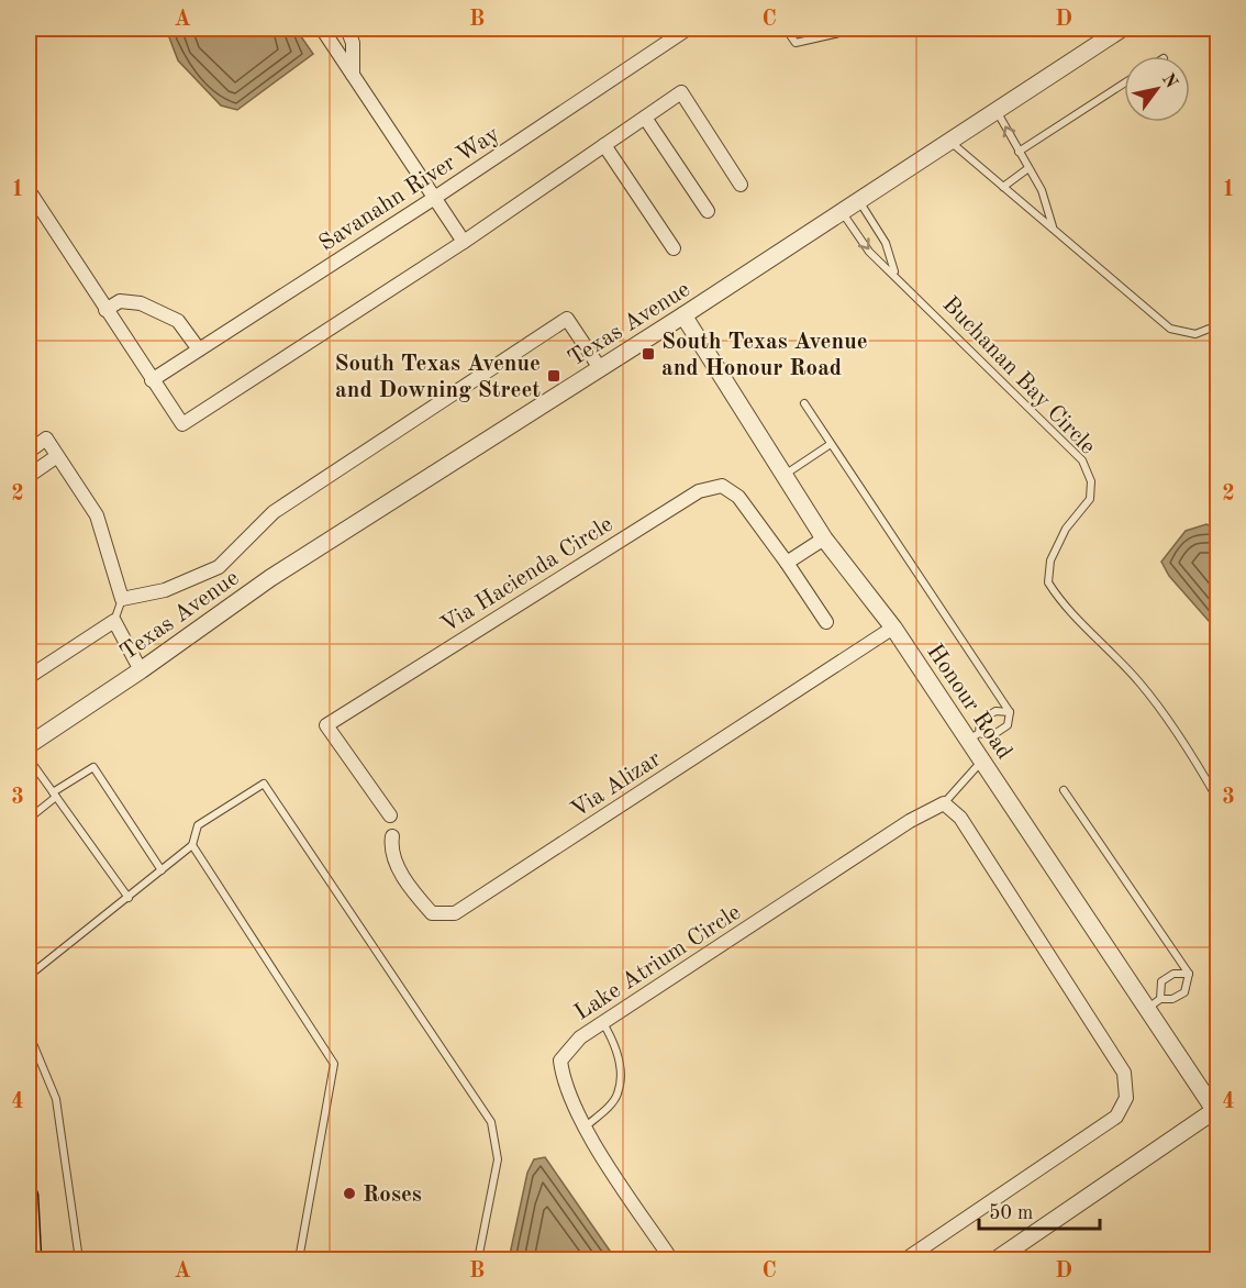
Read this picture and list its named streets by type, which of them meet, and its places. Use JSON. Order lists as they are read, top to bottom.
{
  "streets": {
    "street": [
      "Savanahn River Way",
      "Texas Avenue",
      "Via Hacienda Circle",
      "Honour Road",
      "Via Alizar",
      "Lake Atrium Circle"
    ],
    "lane": ["Buchanan Bay Circle"]
  },
  "crossings": [
    ["Texas Avenue", "Buchanan Bay Circle"],
    ["Texas Avenue", "Honour Road"],
    ["Honour Road", "Via Alizar"],
    ["Honour Road", "Lake Atrium Circle"]
  ],
  "places": {
    "transit": ["South Texas Avenue and Honour Road", "South Texas Avenue and Downing Street"],
    "other": ["Roses"]
  },
  "scale_bar": "50 m",
  "north": "top right",
  "grid": {
    "columns": [
      "A",
      "B",
      "C",
      "D"
    ],
    "rows": [
      "1",
      "2",
      "3",
      "4"
    ]
  }
}
